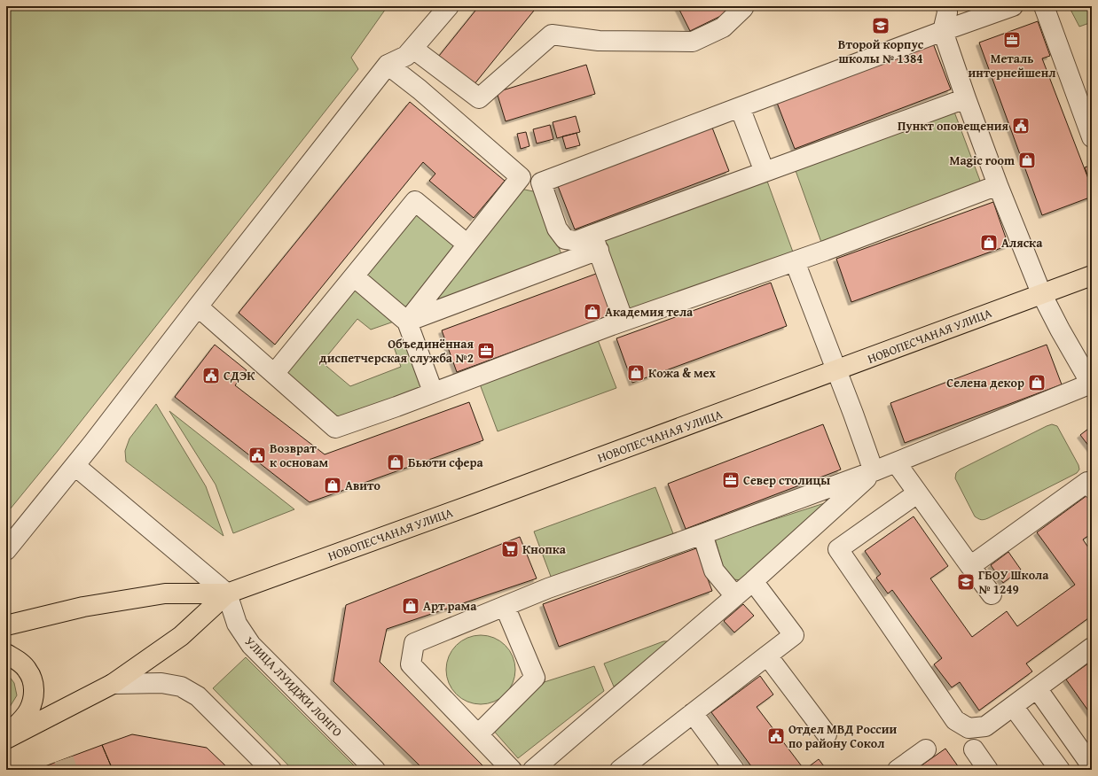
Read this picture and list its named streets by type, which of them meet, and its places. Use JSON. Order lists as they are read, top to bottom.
{
  "streets": {
    "main road": ["НОВОПЕСЧАНАЯ УЛИЦА"],
    "street": ["УЛИЦА ЛУИДЖИ ЛОНГО"]
  },
  "crossings": [
    ["НОВОПЕСЧАНАЯ УЛИЦА", "УЛИЦА ЛУИДЖИ ЛОНГО"]
  ],
  "places": {
    "school or university": ["Второй корпус школы № 1384", "ГБОУ Школа № 1249"],
    "office": ["Металь интернейшенл", "Объединённая диспетчерская служба №2", "Север столицы"],
    "public building": [
      "Пункт оповещения",
      "СДЭК",
      "Возврат к основам",
      "Отдел МВД России по району Сокол"
    ],
    "shop": [
      "Magic room",
      "Аляска",
      "Академия тела",
      "Кожа & мех",
      "Селена декор",
      "Бьюти сфера",
      "Авито",
      "Арт рама"
    ],
    "supermarket": ["Кнопка"]
  }
}
